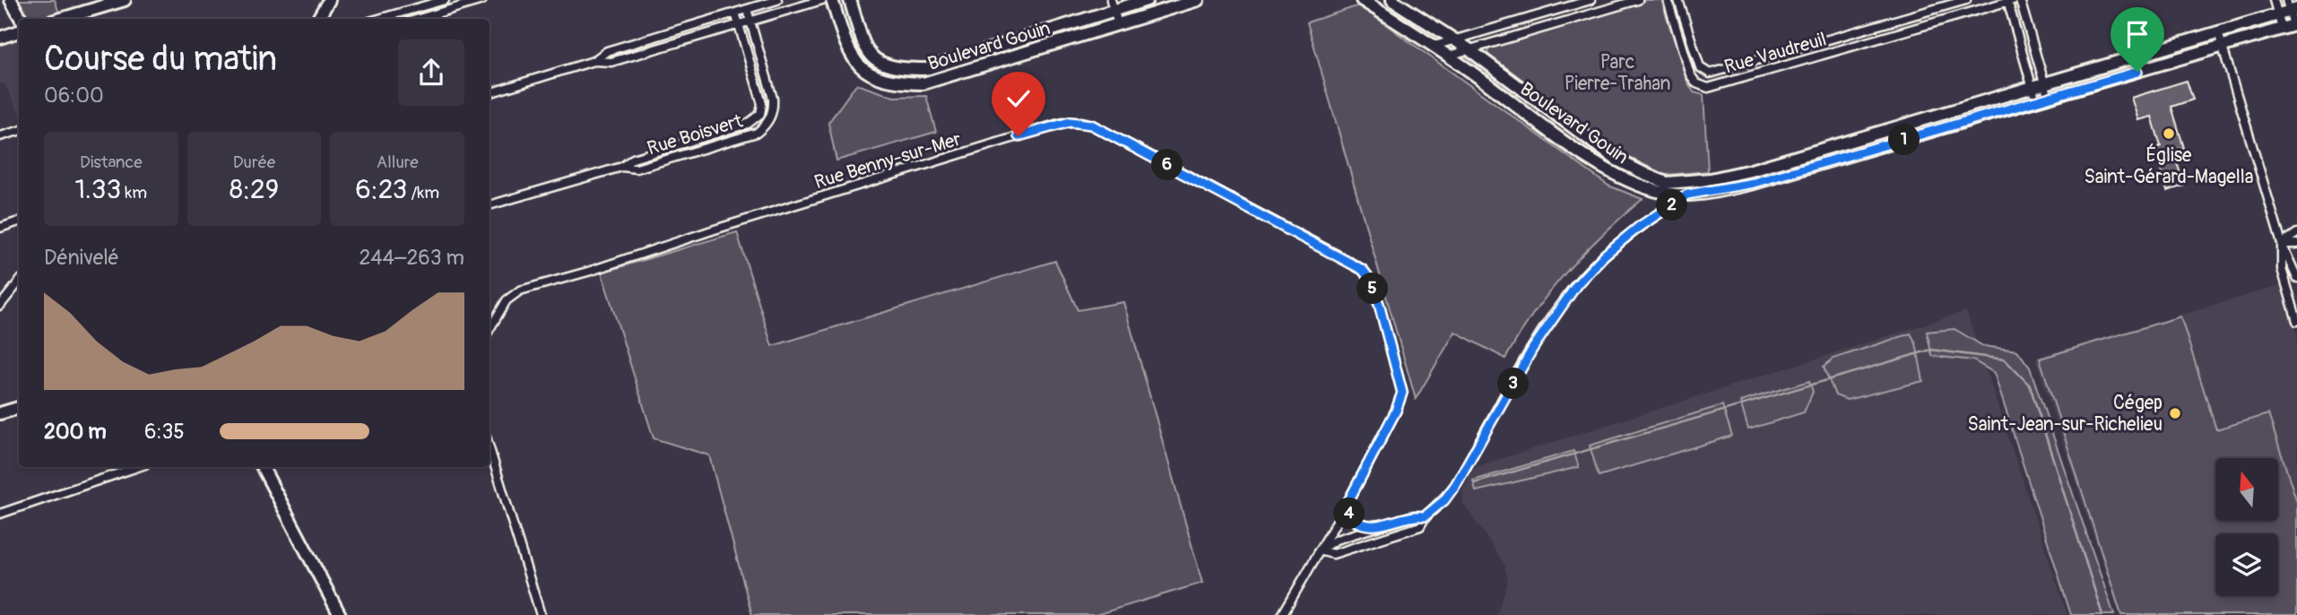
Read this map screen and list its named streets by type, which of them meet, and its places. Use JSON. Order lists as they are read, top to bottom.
{
  "streets": {
    "street": [
      "Boulevard Gouin",
      "Rue Vaudreuil",
      "Rue Boisvert",
      "Rue Benny-sur-Mer"
    ]
  },
  "parks": ["Parc Pierre-Trahan"],
  "places": ["Église Saint-Gérard-Magella", "Cégep Saint-Jean-sur-Richelieu"],
  "north": "top",
  "page": {
    "heading": ["Course du matin", "06:00"],
    "pins": [
      "1",
      "6",
      "2",
      "5",
      "3",
      "4"
    ],
    "stats": [
      ["Distance", "1.33 km"],
      ["Durée", "8:29"],
      ["Allure", "6:23 /km"]
    ],
    "chart": ["Dénivelé", "244–263 m"],
    "list": [
      {
        "name": "200 m",
        "note": "6:35"
      }
    ]
  }
}
